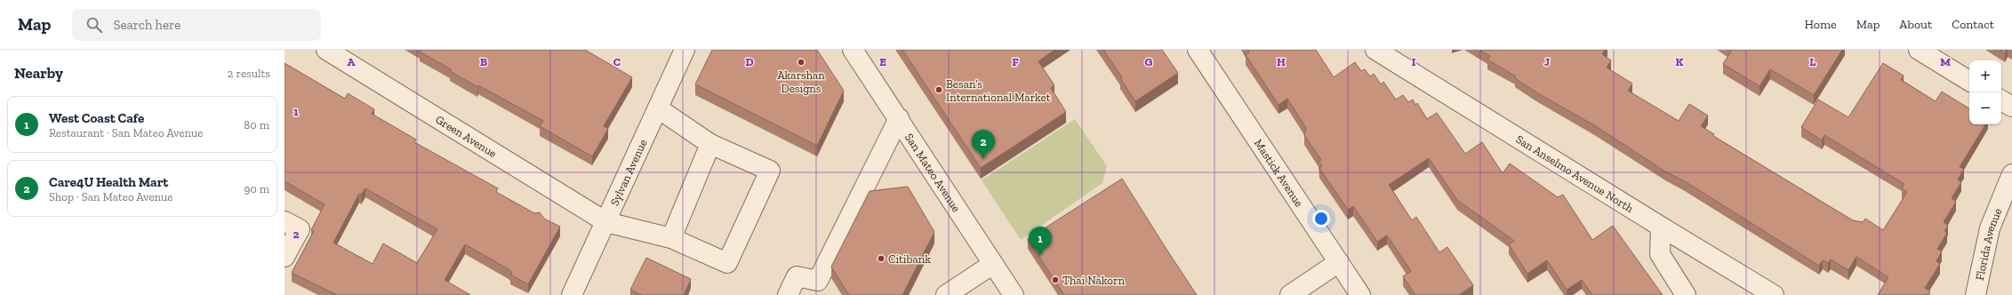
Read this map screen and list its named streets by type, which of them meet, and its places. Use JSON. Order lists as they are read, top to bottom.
{
  "streets": {
    "street": [
      "Green Avenue",
      "Sylvan Avenue",
      "San Mateo Avenue",
      "Mastick Avenue",
      "San Anselmo Avenue North",
      "Florida Avenue"
    ]
  },
  "crossings": [
    ["Green Avenue", "Sylvan Avenue"]
  ],
  "places": [
    "Akarshan Designs",
    "Besan’s International Market",
    "Citibank",
    "Thai Nakorn"
  ],
  "page": {
    "header": "Map",
    "search": "Search here",
    "nav": [
      "Home",
      "Map",
      "About",
      "Contact"
    ],
    "heading": ["Nearby", "2 results"],
    "map_buttons": ["+", "−"],
    "list": [
      {
        "mark": "1",
        "name": "West Coast Cafe",
        "note": "Restaurant · San Mateo Avenue",
        "value": "80 m"
      },
      {
        "mark": "2",
        "name": "Care4U Health Mart",
        "note": "Shop · San Mateo Avenue",
        "value": "90 m"
      }
    ],
    "pins": ["2", "1"]
  },
  "grid": {
    "columns": [
      "A",
      "B",
      "C",
      "D",
      "E",
      "F",
      "G",
      "H",
      "I",
      "J",
      "K",
      "L",
      "M"
    ],
    "rows": ["1", "2"]
  }
}
